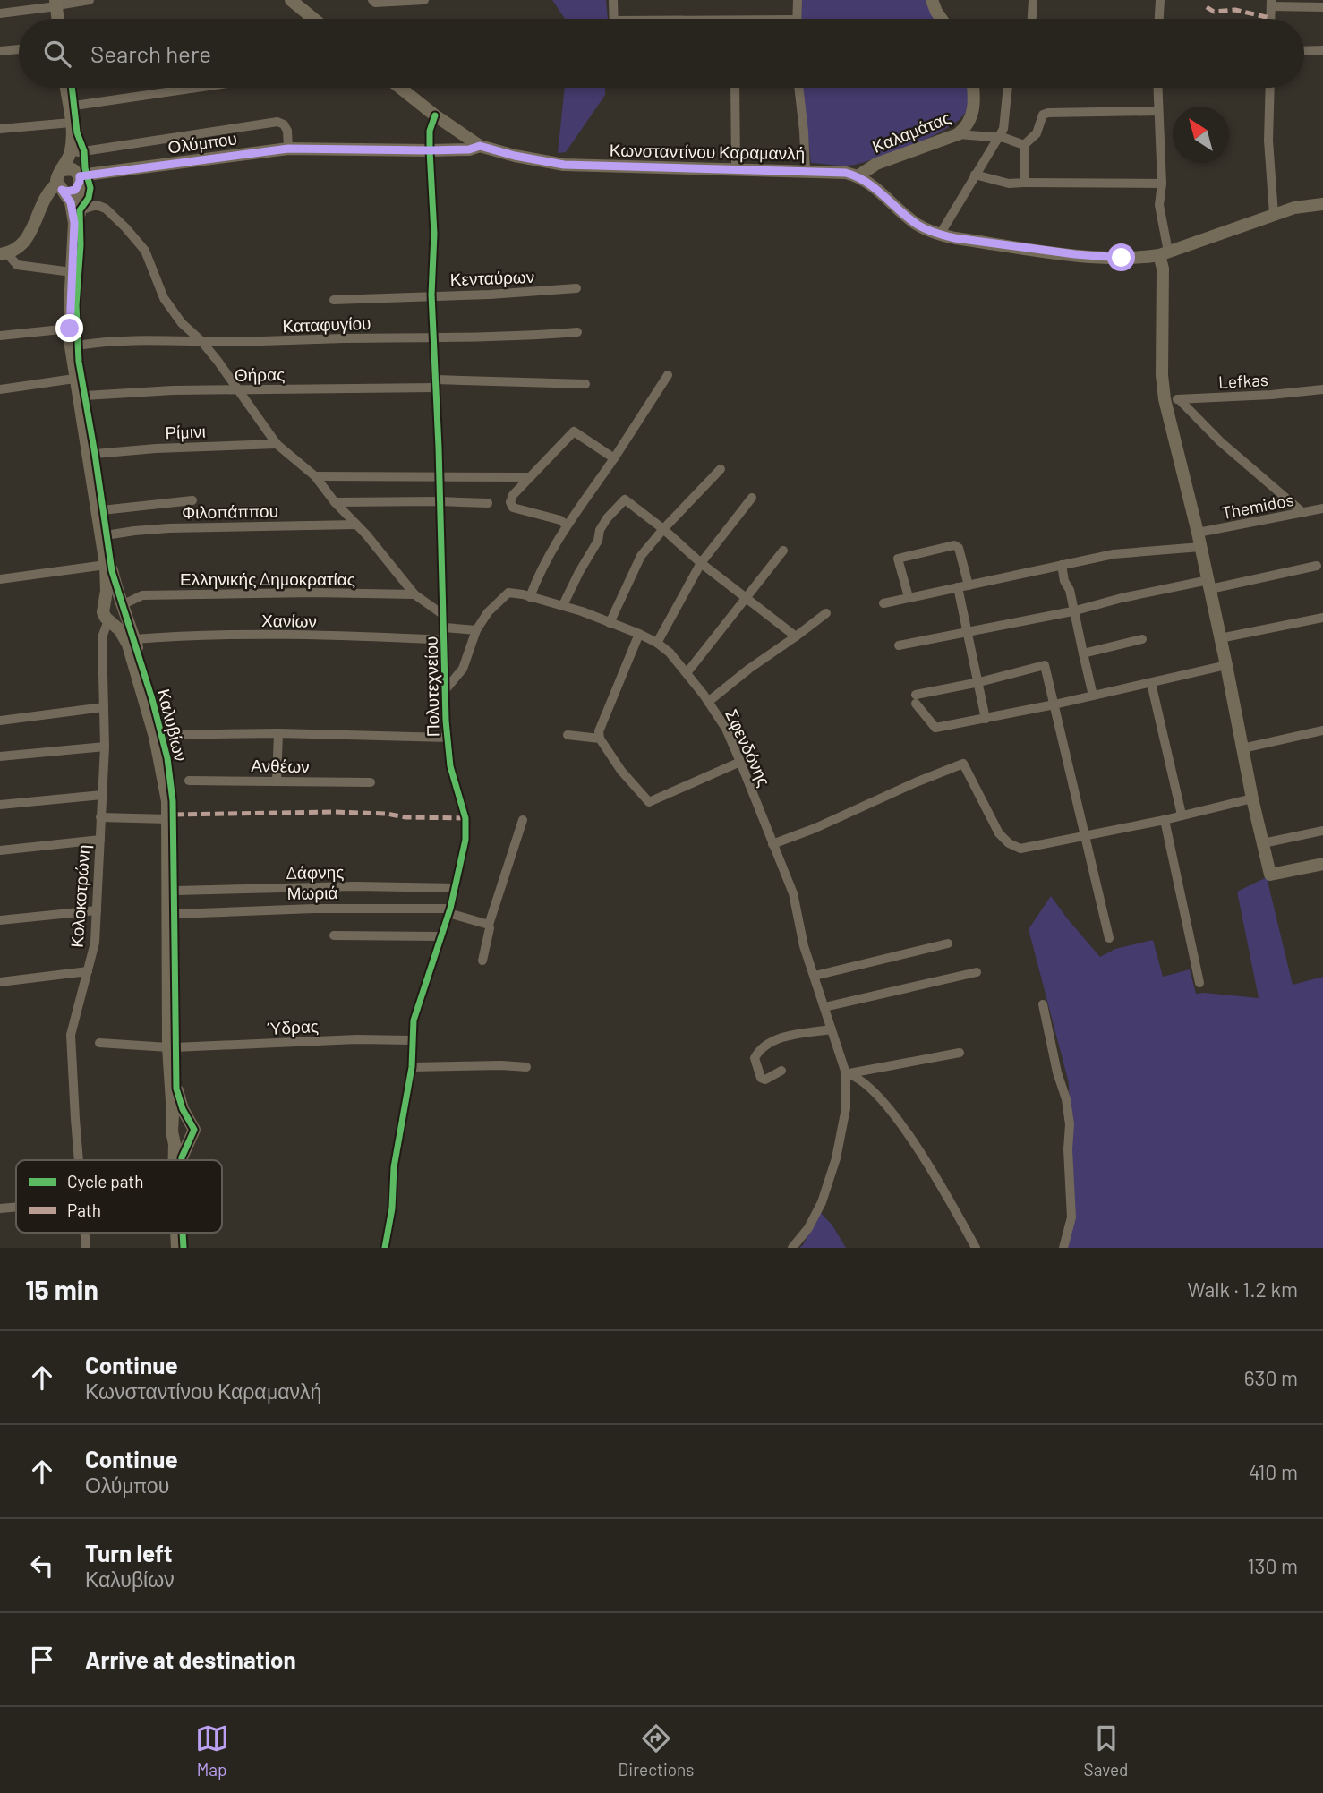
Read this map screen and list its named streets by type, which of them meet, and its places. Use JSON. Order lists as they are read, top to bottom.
{
  "streets": {
    "main road": [
      "Καλαμάτας",
      "Ολύμπου",
      "Κωνσταντίνου Καραμανλή",
      "Καλυβίων"
    ],
    "street": [
      "Κενταύρων",
      "Καταφυγίου",
      "Θήρας",
      "Lefkas",
      "Ρίμινι",
      "Themidos",
      "Φιλοπάππου",
      "Ελληνικής Δημοκρατίας",
      "Χανίων",
      "Πολυτεχνείου",
      "Σφενδόνης",
      "Ανθέων",
      "Δάφνης",
      "Μωριά",
      "Κολοκοτρώνη",
      "Ύδρας"
    ]
  },
  "crossings": [
    ["Καλαμάτας", "Κωνσταντίνου Καραμανλή"],
    ["Ολύμπου", "Κωνσταντίνου Καραμανλή"],
    ["Ολύμπου", "Πολυτεχνείου"],
    ["Ολύμπου", "Καλυβίων"],
    ["Κωνσταντίνου Καραμανλή", "Πολυτεχνείου"],
    ["Κενταύρων", "Πολυτεχνείου"],
    ["Καταφυγίου", "Πολυτεχνείου"],
    ["Καταφυγίου", "Καλυβίων"],
    ["Θήρας", "Πολυτεχνείου"],
    ["Θήρας", "Καλυβίων"],
    ["Ρίμινι", "Καλυβίων"],
    ["Φιλοπάππου", "Καλυβίων"],
    ["Ελληνικής Δημοκρατίας", "Καλυβίων"],
    ["Ελληνικής Δημοκρατίας", "Κολοκοτρώνη"],
    ["Χανίων", "Πολυτεχνείου"],
    ["Χανίων", "Καλυβίων"],
    ["Πολυτεχνείου", "Δάφνης"],
    ["Πολυτεχνείου", "Μωριά"],
    ["Πολυτεχνείου", "Ύδρας"],
    ["Καλυβίων", "Δάφνης"],
    ["Καλυβίων", "Μωριά"],
    ["Καλυβίων", "Κολοκοτρώνη"],
    ["Καλυβίων", "Ύδρας"]
  ],
  "legend": ["Cycle path", "Path"],
  "north": "top left",
  "page": {
    "search": "Search here",
    "heading": ["15 min", "Walk · 1.2 km"],
    "list": [
      ["Continue", "Κωνσταντίνου Καραμανλή", "630 m"],
      ["Continue", "Ολύμπου", "410 m"],
      ["Turn left", "Καλυβίων", "130 m"],
      "Arrive at destination"
    ],
    "nav": ["Map", "Directions", "Saved"]
  }
}
